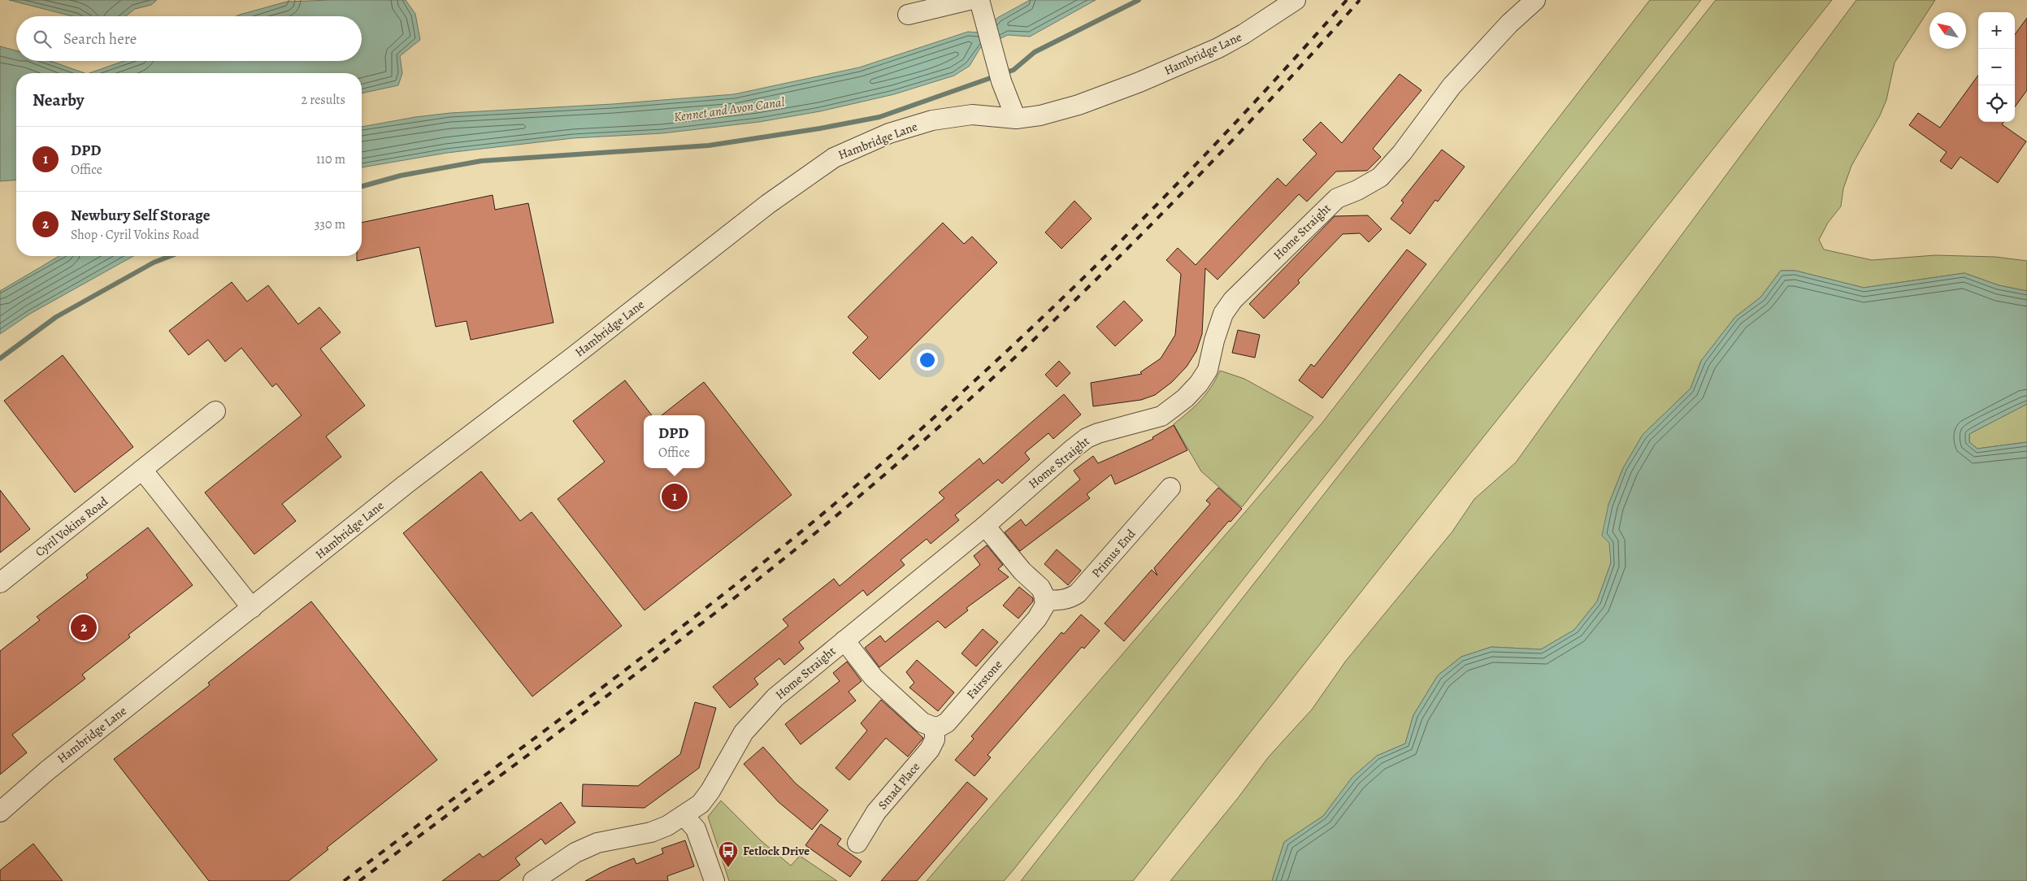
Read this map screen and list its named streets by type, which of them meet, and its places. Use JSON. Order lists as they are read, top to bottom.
{
  "streets": {
    "street": [
      "Hambridge Lane",
      "Home Straight",
      "Cyril Vokins Road",
      "Primus End",
      "Fairstone",
      "Smad Place"
    ]
  },
  "crossings": [
    ["Primus End", "Fairstone"],
    ["Fairstone", "Smad Place"]
  ],
  "water": ["Kennet and Avon Canal"],
  "places": {
    "bus stop": ["Fetlock Drive"]
  },
  "north": "top left",
  "page": {
    "map_buttons": ["+", "−"],
    "search": "Search here",
    "heading": ["Nearby", "2 results"],
    "list": [
      {
        "mark": "1",
        "name": "DPD",
        "note": "Office",
        "value": "110 m"
      },
      {
        "mark": "2",
        "name": "Newbury Self Storage",
        "note": "Shop · Cyril Vokins Road",
        "value": "330 m"
      }
    ],
    "popup": ["DPD", "Office"],
    "pins": ["1", "2"]
  }
}
